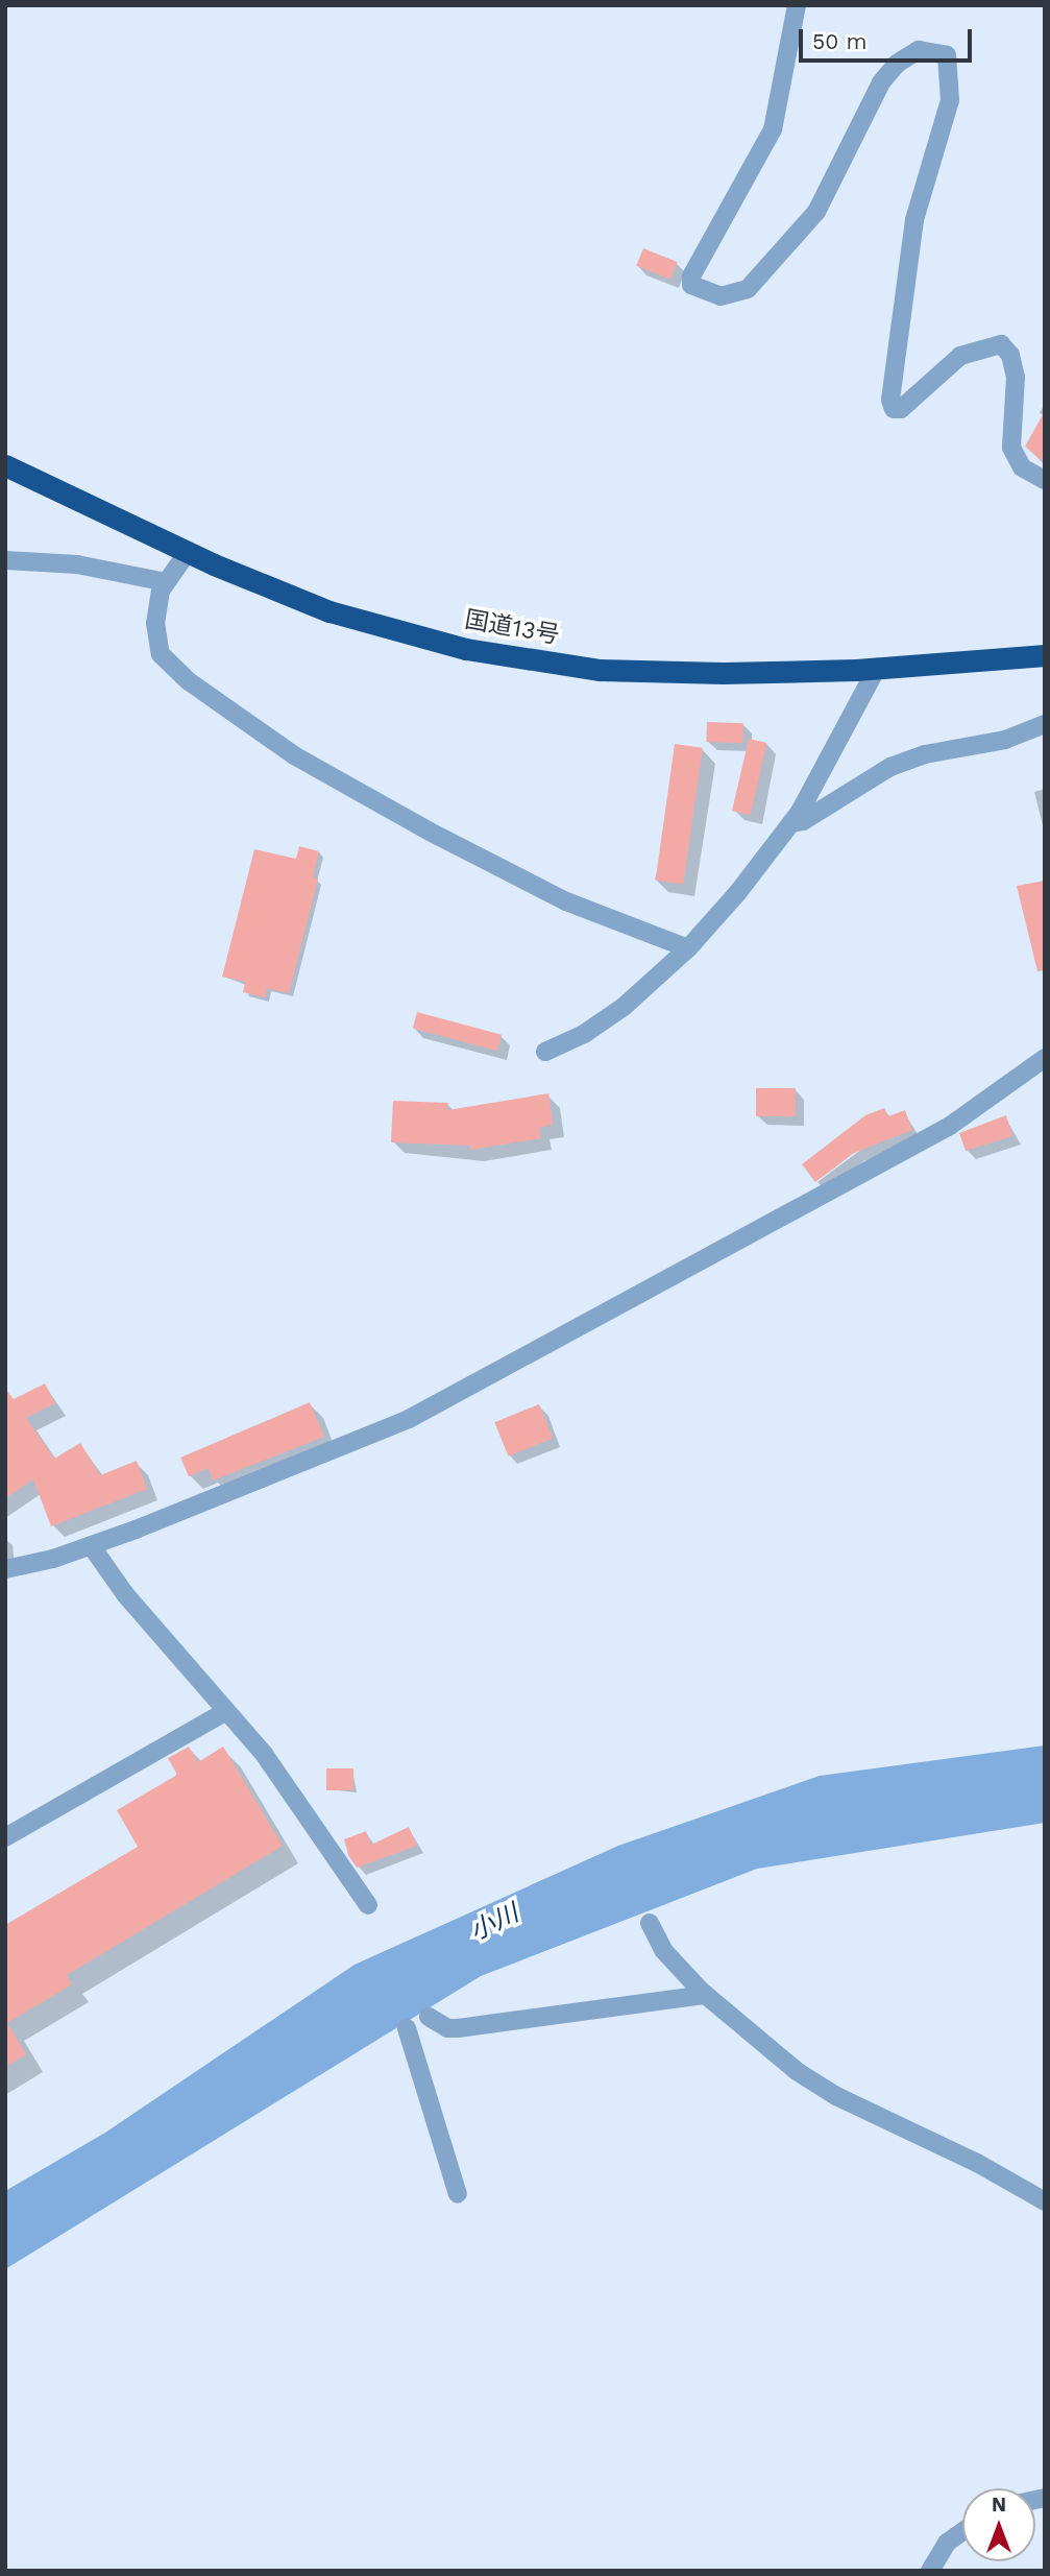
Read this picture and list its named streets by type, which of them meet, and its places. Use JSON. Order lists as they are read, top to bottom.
{
  "streets": {
    "highway": ["国道13号"]
  },
  "water": ["小川"],
  "scale_bar": "50 m",
  "north": "top"
}
